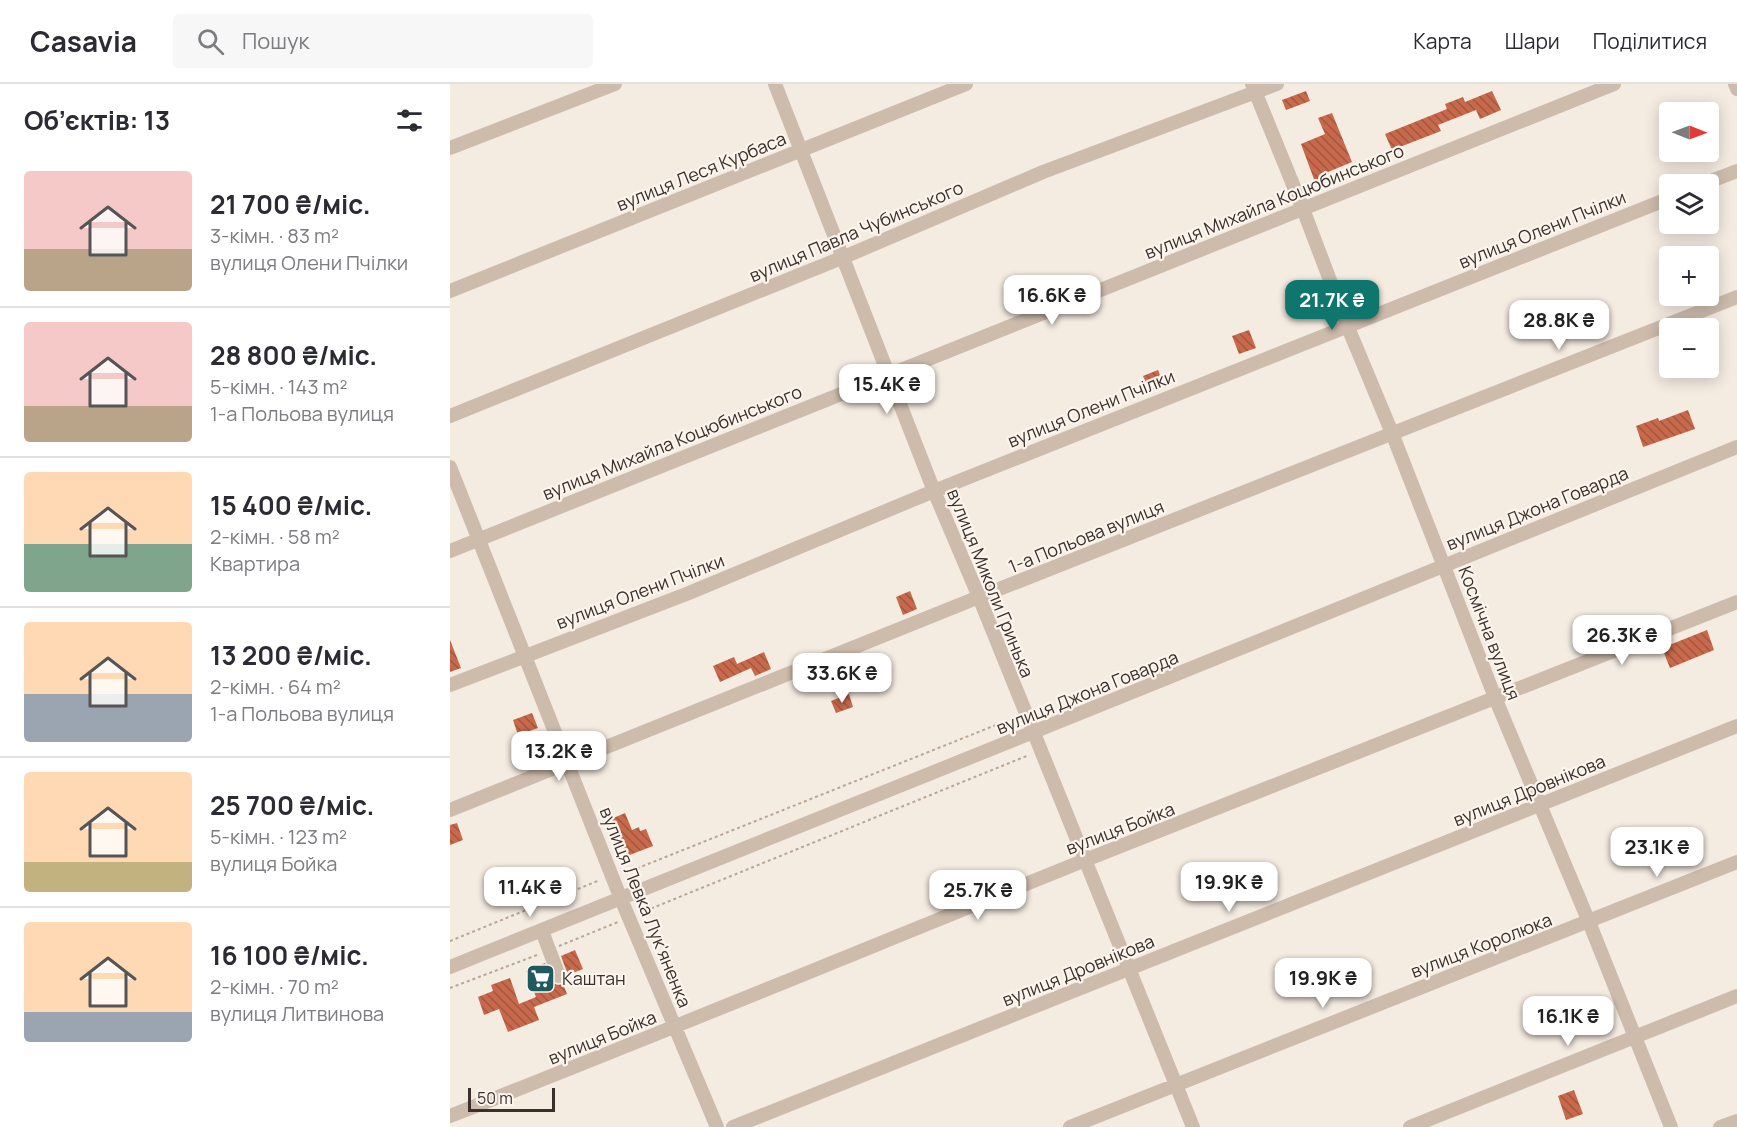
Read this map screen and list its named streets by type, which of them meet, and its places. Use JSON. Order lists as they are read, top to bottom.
{
  "streets": {
    "street": [
      "вулиця Леся Курбаса",
      "вулиця Михайла Коцюбинського",
      "вулиця Олени Пчілки",
      "вулиця Павла Чубинського",
      "вулиця Джона Говарда",
      "1-а Польова вулиця",
      "вулиця Миколи Гринька",
      "Космічна вулиця",
      "вулиця Дровнікова",
      "вулиця Бойка",
      "вулиця Левка Лук'яненка",
      "вулиця Королюка"
    ]
  },
  "crossings": [
    ["вулиця Леся Курбаса", "вулиця Миколи Гринька"],
    ["вулиця Михайла Коцюбинського", "вулиця Миколи Гринька"],
    ["вулиця Михайла Коцюбинського", "Космічна вулиця"],
    ["вулиця Михайла Коцюбинського", "вулиця Левка Лук'яненка"],
    ["вулиця Олени Пчілки", "вулиця Миколи Гринька"],
    ["вулиця Олени Пчілки", "Космічна вулиця"],
    ["вулиця Олени Пчілки", "вулиця Левка Лук'яненка"],
    ["вулиця Павла Чубинського", "вулиця Миколи Гринька"],
    ["вулиця Павла Чубинського", "Космічна вулиця"],
    ["вулиця Джона Говарда", "вулиця Миколи Гринька"],
    ["вулиця Джона Говарда", "Космічна вулиця"],
    ["вулиця Джона Говарда", "вулиця Левка Лук'яненка"],
    ["1-а Польова вулиця", "вулиця Миколи Гринька"],
    ["1-а Польова вулиця", "Космічна вулиця"],
    ["1-а Польова вулиця", "вулиця Левка Лук'яненка"],
    ["вулиця Миколи Гринька", "вулиця Дровнікова"],
    ["вулиця Миколи Гринька", "вулиця Бойка"],
    ["вулиця Миколи Гринька", "вулиця Королюка"],
    ["Космічна вулиця", "вулиця Дровнікова"],
    ["Космічна вулиця", "вулиця Бойка"],
    ["Космічна вулиця", "вулиця Королюка"],
    ["вулиця Бойка", "вулиця Левка Лук'яненка"]
  ],
  "places": {
    "supermarket": ["Каштан"]
  },
  "scale_bar": "50 m",
  "north": "right",
  "page": {
    "header": "Casavia",
    "search": "Пошук",
    "nav": ["Карта", "Шари", "Поділитися"],
    "heading": "Об’єктів: 13",
    "map_buttons": ["+", "−"],
    "list": [
      {
        "name": "21 700 ₴/міс.",
        "note": "3-кімн. · 83 m² · вулиця Олени Пчілки"
      },
      {
        "name": "28 800 ₴/міс.",
        "note": "5-кімн. · 143 m² · 1-а Польова вулиця"
      },
      {
        "name": "15 400 ₴/міс.",
        "note": "2-кімн. · 58 m² · Квартира"
      },
      {
        "name": "13 200 ₴/міс.",
        "note": "2-кімн. · 64 m² · 1-а Польова вулиця"
      },
      {
        "name": "25 700 ₴/міс.",
        "note": "5-кімн. · 123 m² · вулиця Бойка"
      },
      {
        "name": "16 100 ₴/міс.",
        "note": "2-кімн. · 70 m² · вулиця Литвинова"
      }
    ],
    "price": [
      "16.6K ₴",
      "21.7K ₴",
      "28.8K ₴",
      "15.4K ₴",
      "26.3K ₴",
      "33.6K ₴",
      "13.2K ₴",
      "23.1K ₴",
      "19.9K ₴",
      "11.4K ₴",
      "25.7K ₴",
      "19.9K ₴",
      "16.1K ₴"
    ],
    "scale": "50 m"
  }
}
